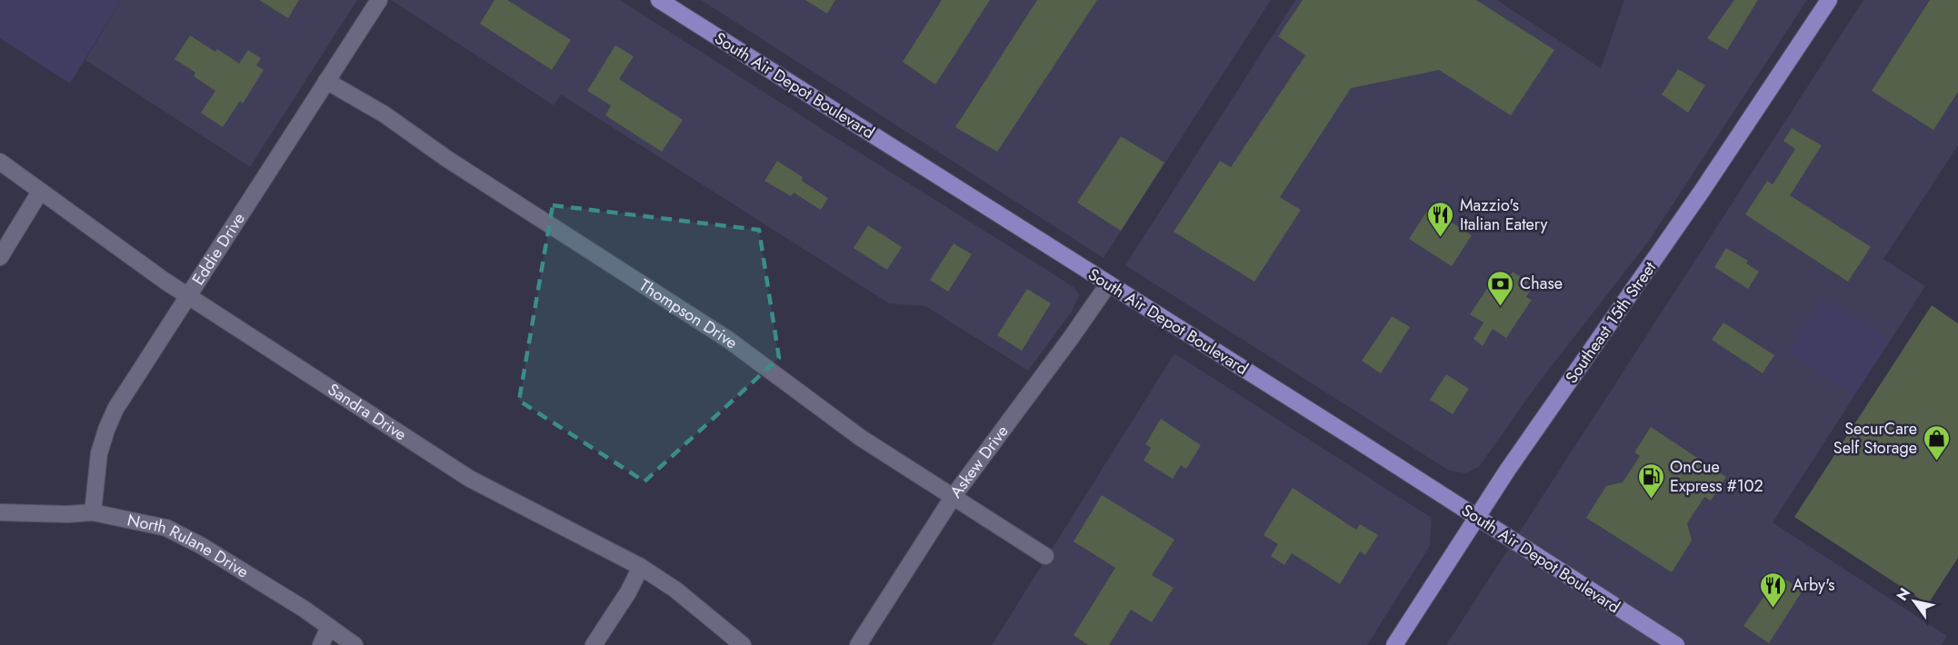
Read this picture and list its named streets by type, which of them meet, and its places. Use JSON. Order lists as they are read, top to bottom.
{
  "streets": {
    "main road": ["South Air Depot Boulevard", "Southeast 15th Street"],
    "street": [
      "Eddie Drive",
      "Thompson Drive",
      "Sandra Drive",
      "Askew Drive",
      "North Rulane Drive"
    ]
  },
  "crossings": [
    ["South Air Depot Boulevard", "Southeast 15th Street"],
    ["South Air Depot Boulevard", "Askew Drive"],
    ["Eddie Drive", "Thompson Drive"],
    ["Eddie Drive", "Sandra Drive"],
    ["Eddie Drive", "North Rulane Drive"],
    ["Thompson Drive", "Askew Drive"]
  ],
  "places": {
    "restaurant": ["Mazzio's Italian Eatery", "Arby's"],
    "bank": ["Chase"],
    "shop": ["SecurCare Self Storage"],
    "fuel station": ["OnCue Express #102"]
  },
  "north": "top left"
}
